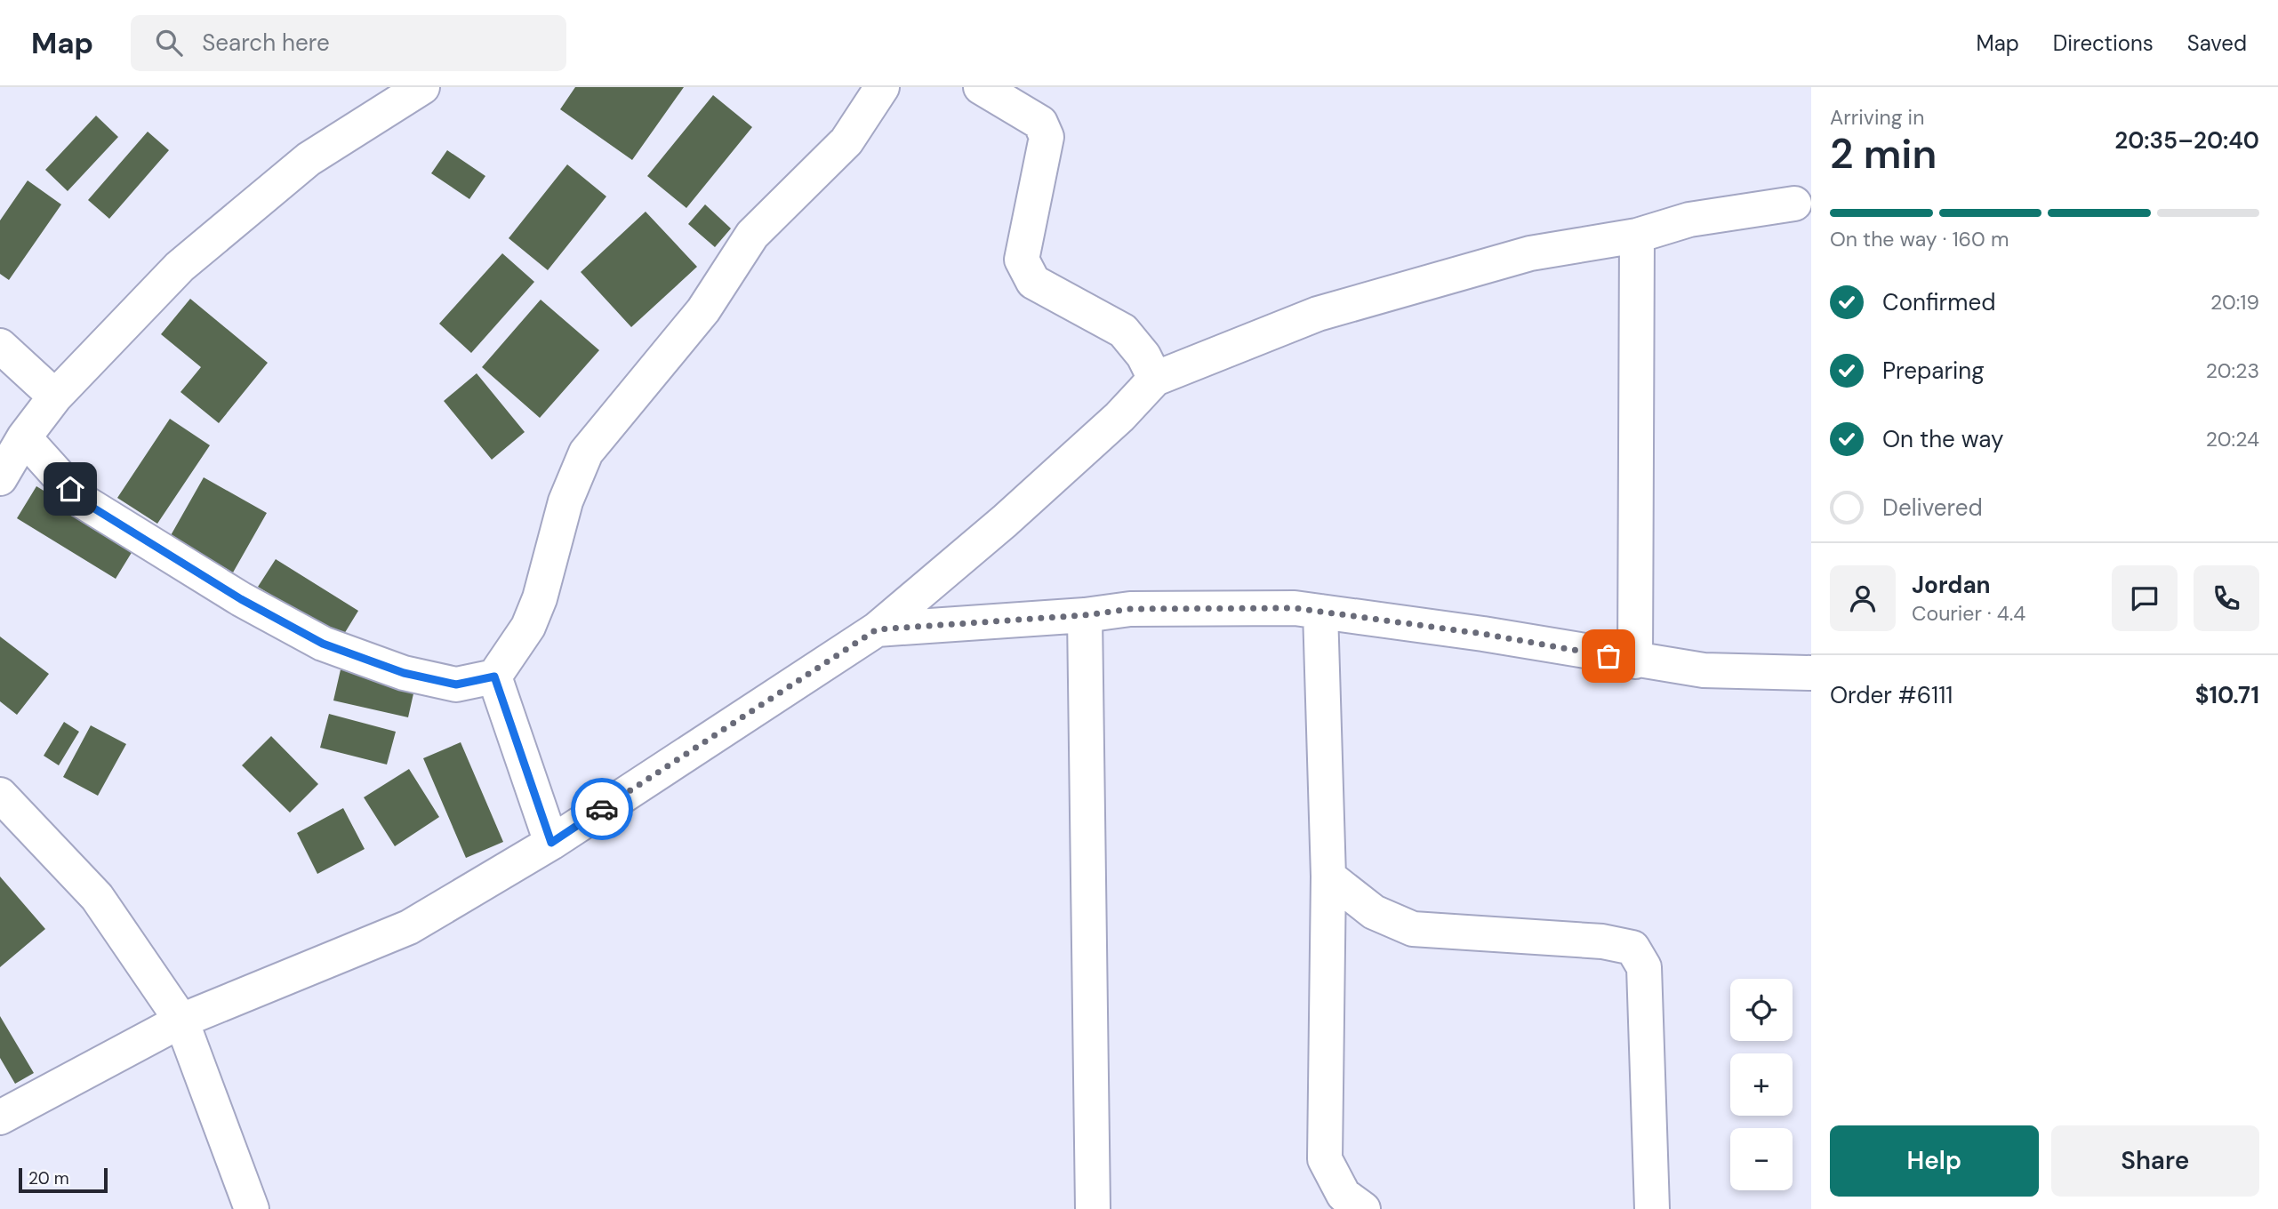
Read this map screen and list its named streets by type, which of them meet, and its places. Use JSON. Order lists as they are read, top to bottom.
{
  "scale_bar": "20 m",
  "page": {
    "header": "Map",
    "search": "Search here",
    "nav": ["Map", "Directions", "Saved"],
    "heading": ["2 min", "Arriving in", "20:35–20:40"],
    "panel": [
      "Jordan",
      "Courier · 4.4",
      "Order #6111",
      "$10.71"
    ],
    "bar": "On the way · 160 m",
    "list": [
      ["Confirmed", "20:19"],
      ["Preparing", "20:23"],
      ["On the way", "20:24"],
      "Delivered"
    ],
    "map_buttons": ["+", "−"],
    "buttons": ["Help", "Share"],
    "scale": "20 m"
  }
}
